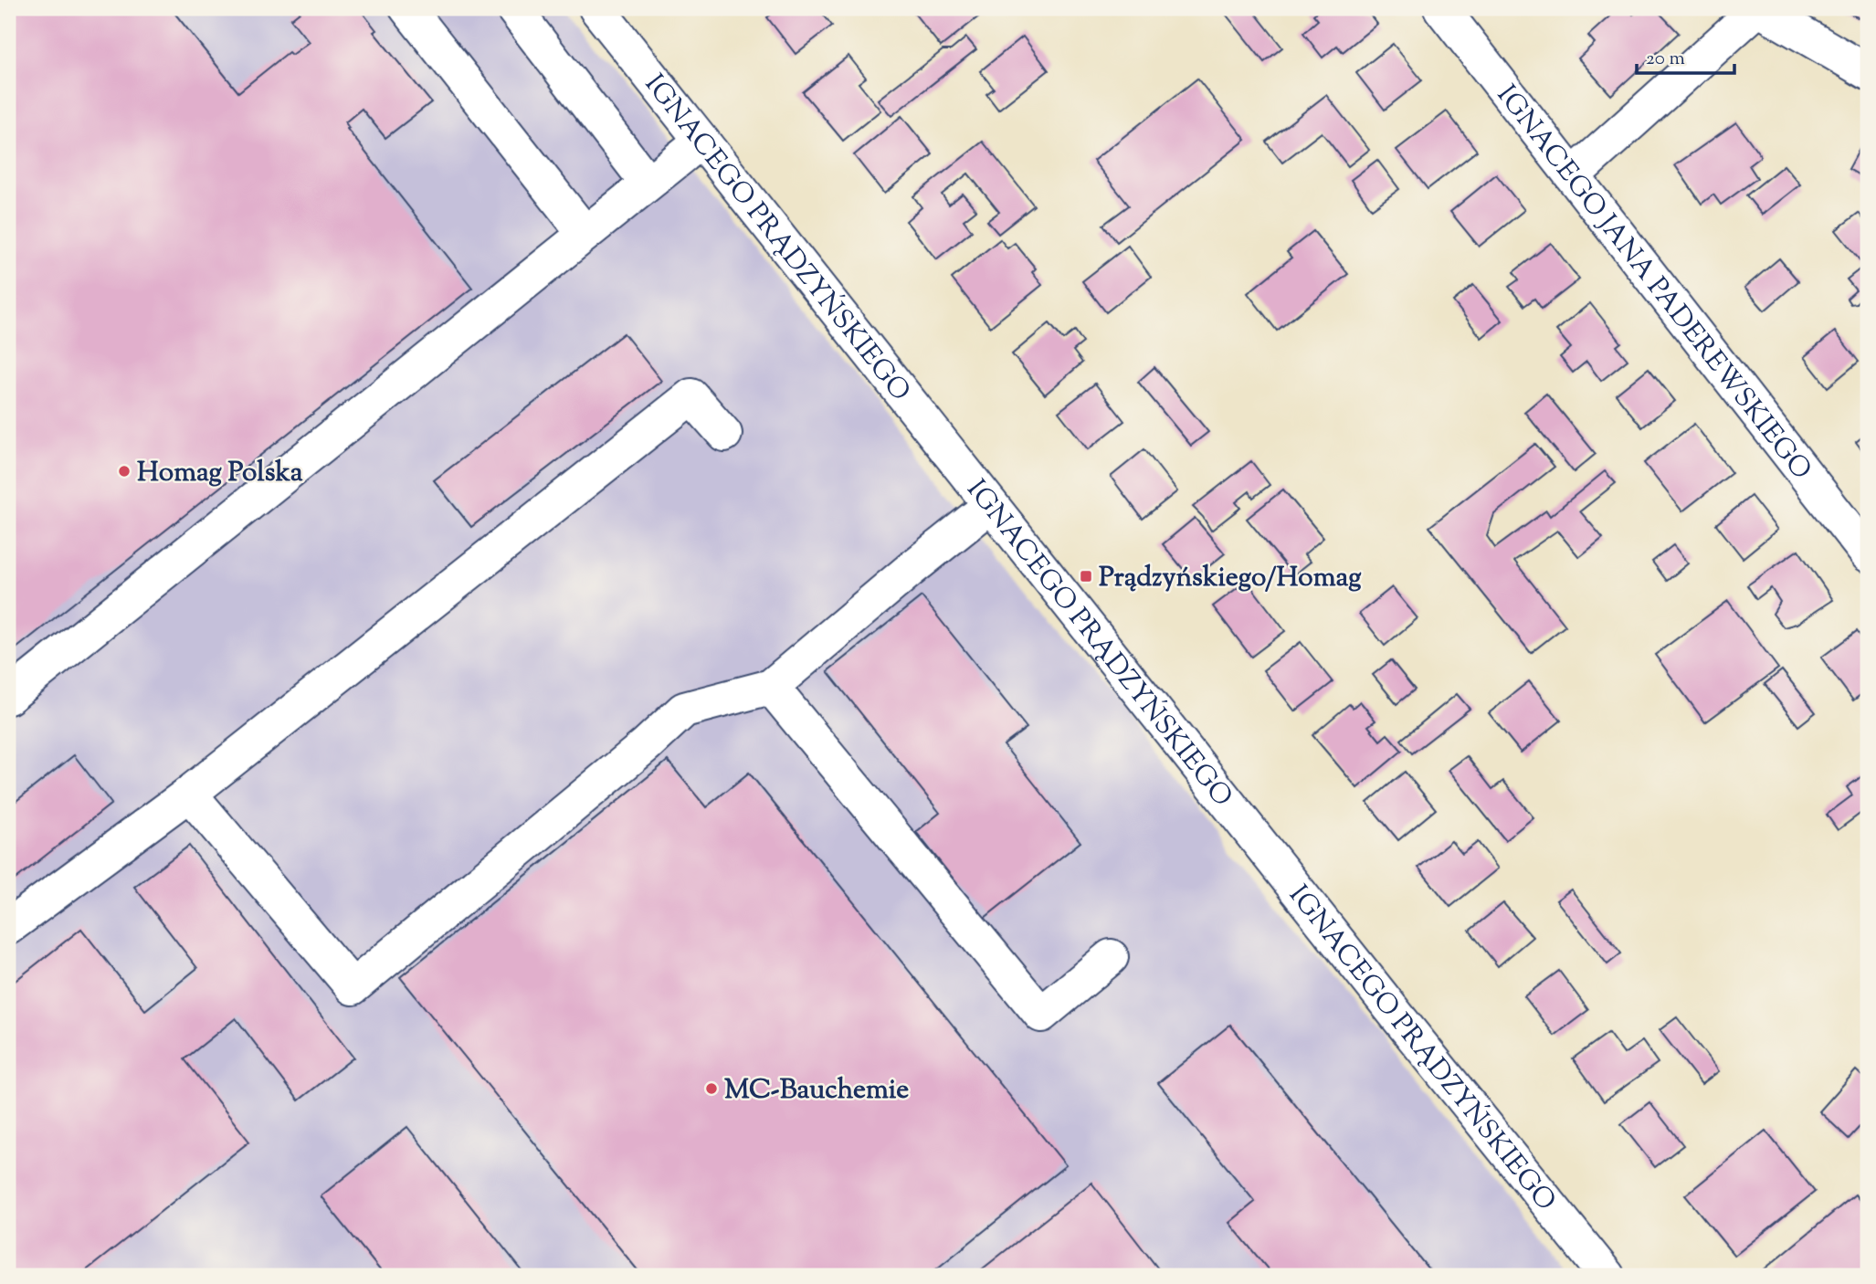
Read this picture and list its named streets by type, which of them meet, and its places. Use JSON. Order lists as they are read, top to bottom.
{
  "streets": {
    "street": ["IGNACEGO PRĄDZYŃSKIEGO", "IGNACEGO JANA PADEREWSKIEGO"]
  },
  "places": {
    "other": ["Homag Polska", "MC-Bauchemie"],
    "transit": ["Prądzyńskiego/Homag"]
  },
  "scale_bar": "20 m"
}
